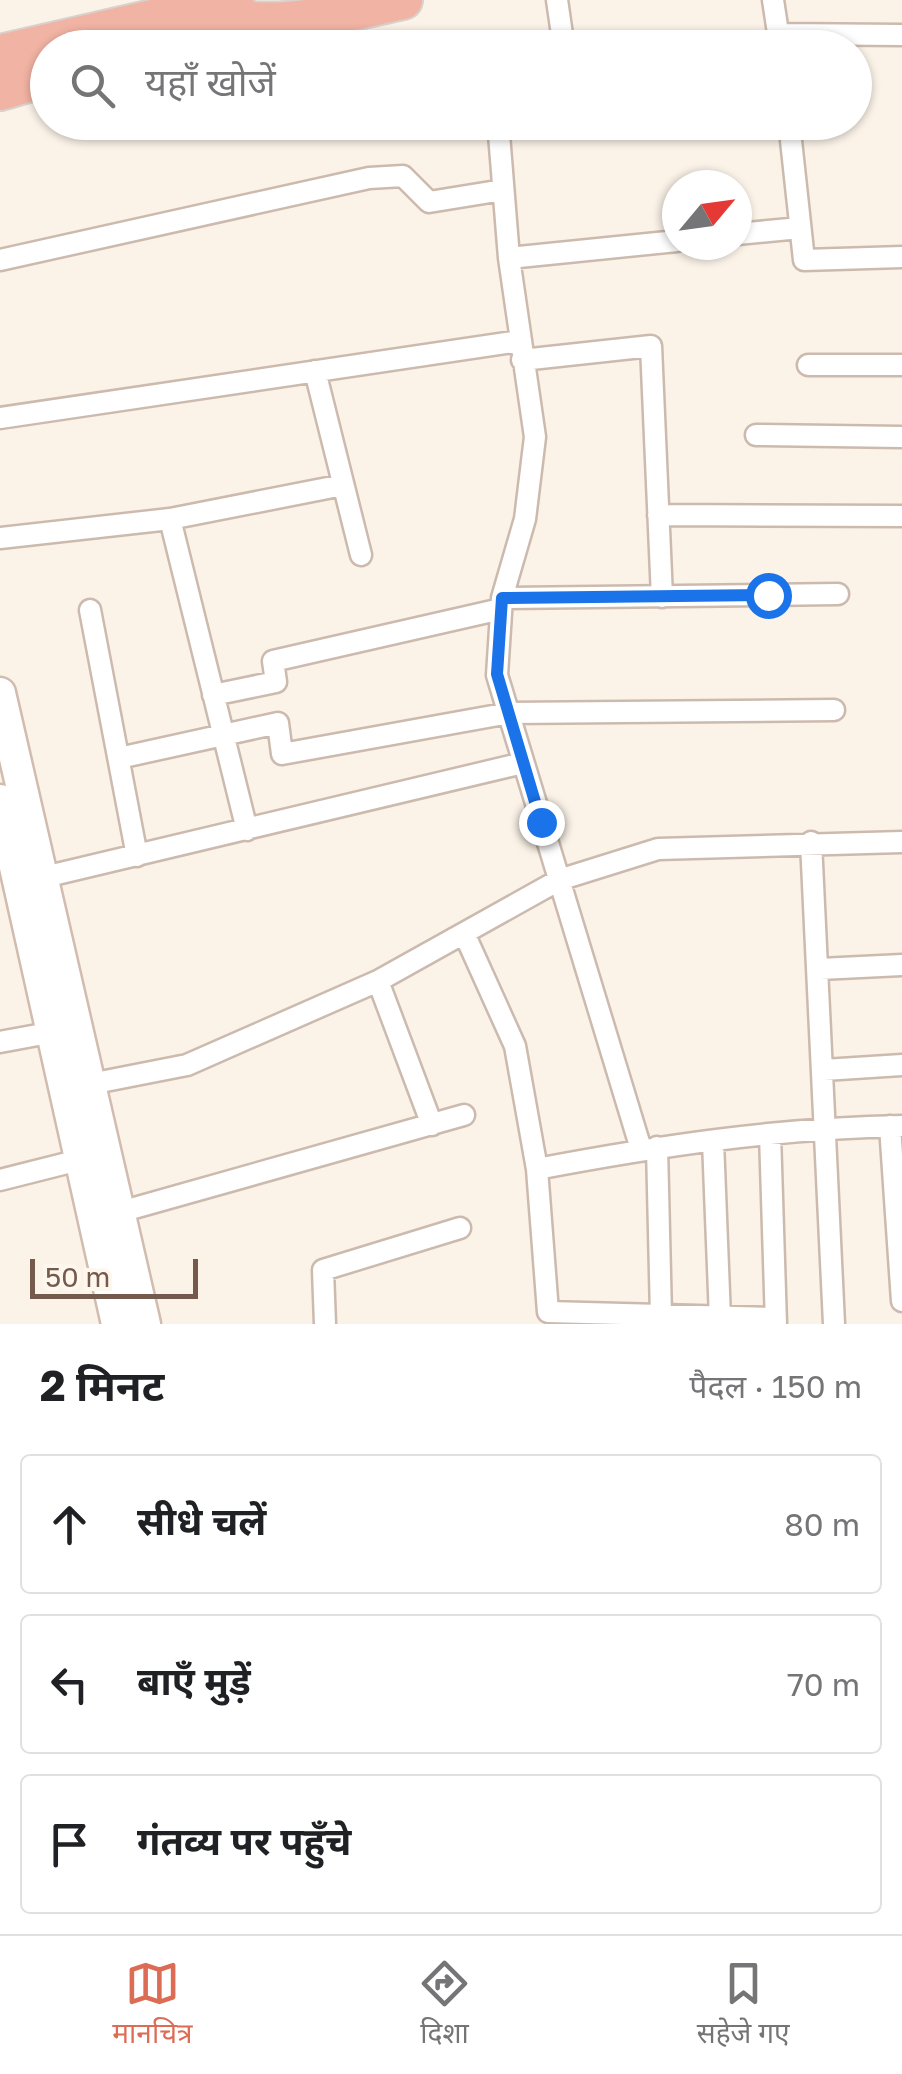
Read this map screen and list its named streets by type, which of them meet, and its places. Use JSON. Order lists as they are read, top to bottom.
{
  "scale_bar": "50 m",
  "north": "top right",
  "page": {
    "search": "यहाँ खोजें",
    "scale": "50 m",
    "heading": ["2 मिनट", "पैदल · 150 m"],
    "list": [
      ["सीधे चलें", "80 m"],
      ["बाएँ मुड़ें", "70 m"],
      "गंतव्य पर पहुँचे"
    ],
    "nav": ["मानचित्र", "दिशा", "सहेजे गए"]
  }
}
